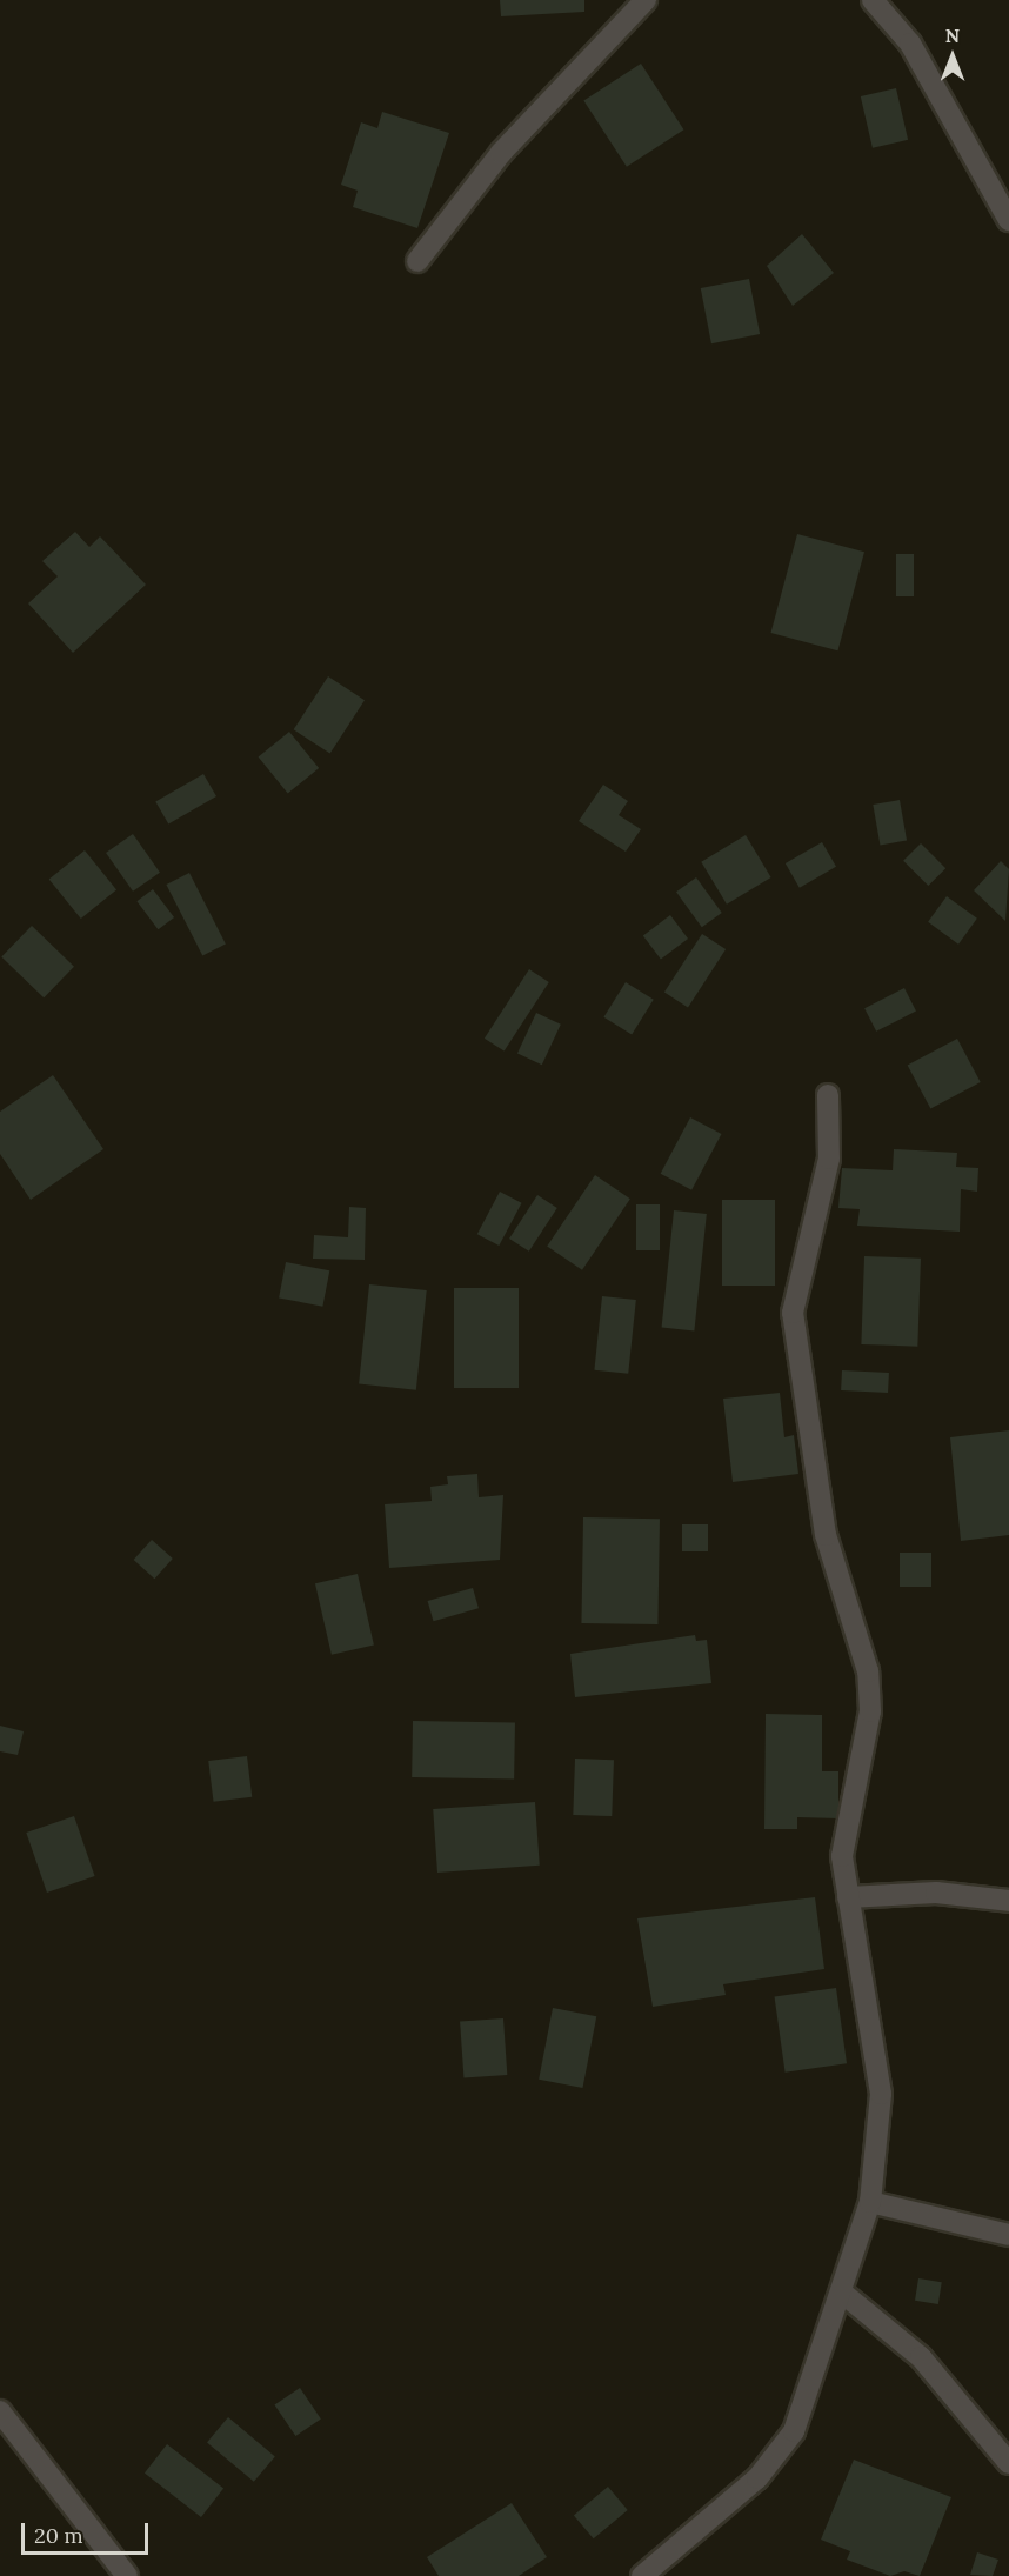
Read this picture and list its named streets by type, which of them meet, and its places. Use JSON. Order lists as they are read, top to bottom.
{
  "scale_bar": "20 m",
  "north": "top"
}
